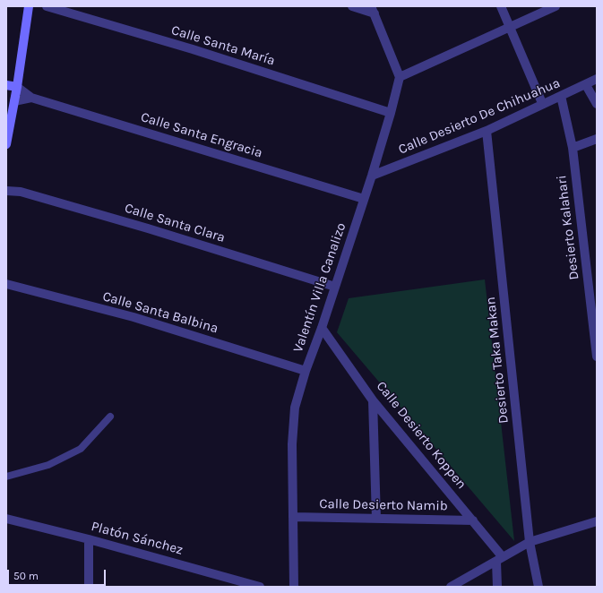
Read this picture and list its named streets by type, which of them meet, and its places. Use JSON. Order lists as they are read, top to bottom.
{
  "streets": {
    "street": [
      "Calle Santa María",
      "Calle Desierto De Chihuahua",
      "Calle Santa Engracia",
      "Calle Santa Clara",
      "Desierto Kalahari",
      "Valentín Villa Canalizo",
      "Calle Santa Balbina",
      "Desierto Taka Makan",
      "Calle Desierto Koppen",
      "Calle Desierto Namib",
      "Platón Sánchez"
    ]
  },
  "crossings": [
    ["Calle Santa María", "Valentín Villa Canalizo"],
    ["Calle Desierto De Chihuahua", "Desierto Kalahari"],
    ["Calle Desierto De Chihuahua", "Valentín Villa Canalizo"],
    ["Calle Desierto De Chihuahua", "Desierto Taka Makan"],
    ["Calle Santa Engracia", "Valentín Villa Canalizo"],
    ["Calle Santa Clara", "Valentín Villa Canalizo"],
    ["Valentín Villa Canalizo", "Calle Santa Balbina"],
    ["Valentín Villa Canalizo", "Calle Desierto Koppen"],
    ["Valentín Villa Canalizo", "Calle Desierto Namib"],
    ["Calle Desierto Koppen", "Calle Desierto Namib"]
  ],
  "scale_bar": "50 m"
}
